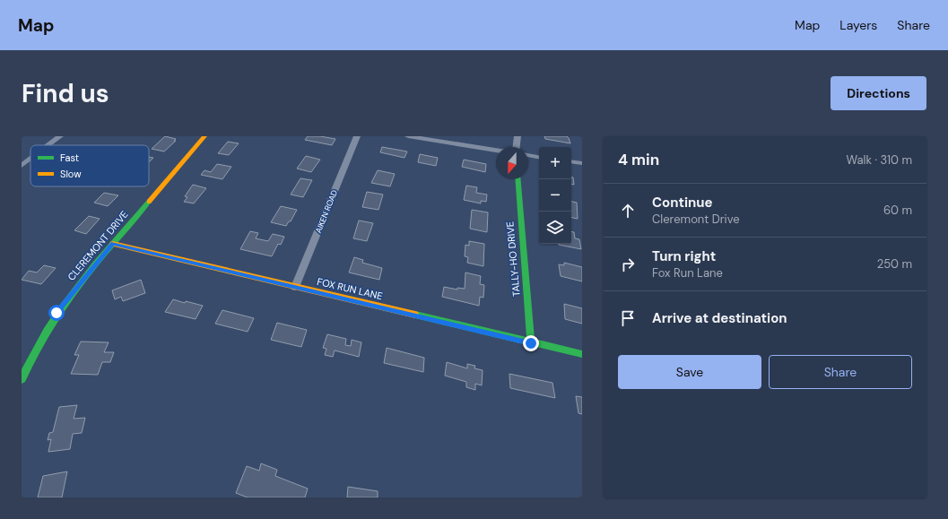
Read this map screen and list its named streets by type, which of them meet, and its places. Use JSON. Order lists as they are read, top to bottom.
{
  "streets": {
    "street": [
      "AIKEN ROAD",
      "CLEREMONT DRIVE",
      "TALLY-HO DRIVE",
      "FOX RUN LANE"
    ]
  },
  "crossings": [
    ["AIKEN ROAD", "FOX RUN LANE"],
    ["CLEREMONT DRIVE", "FOX RUN LANE"],
    ["TALLY-HO DRIVE", "FOX RUN LANE"]
  ],
  "legend": ["Fast", "Slow"],
  "north": "bottom",
  "page": {
    "header": "Map",
    "nav": ["Map", "Layers", "Share"],
    "buttons": [
      "Directions",
      ["Save", "Share"]
    ],
    "title": "Find us",
    "heading": ["4 min", "Walk · 310 m"],
    "map_buttons": ["+", "−"],
    "list": [
      ["Continue", "Cleremont Drive", "60 m"],
      ["Turn right", "Fox Run Lane", "250 m"],
      "Arrive at destination"
    ]
  }
}
